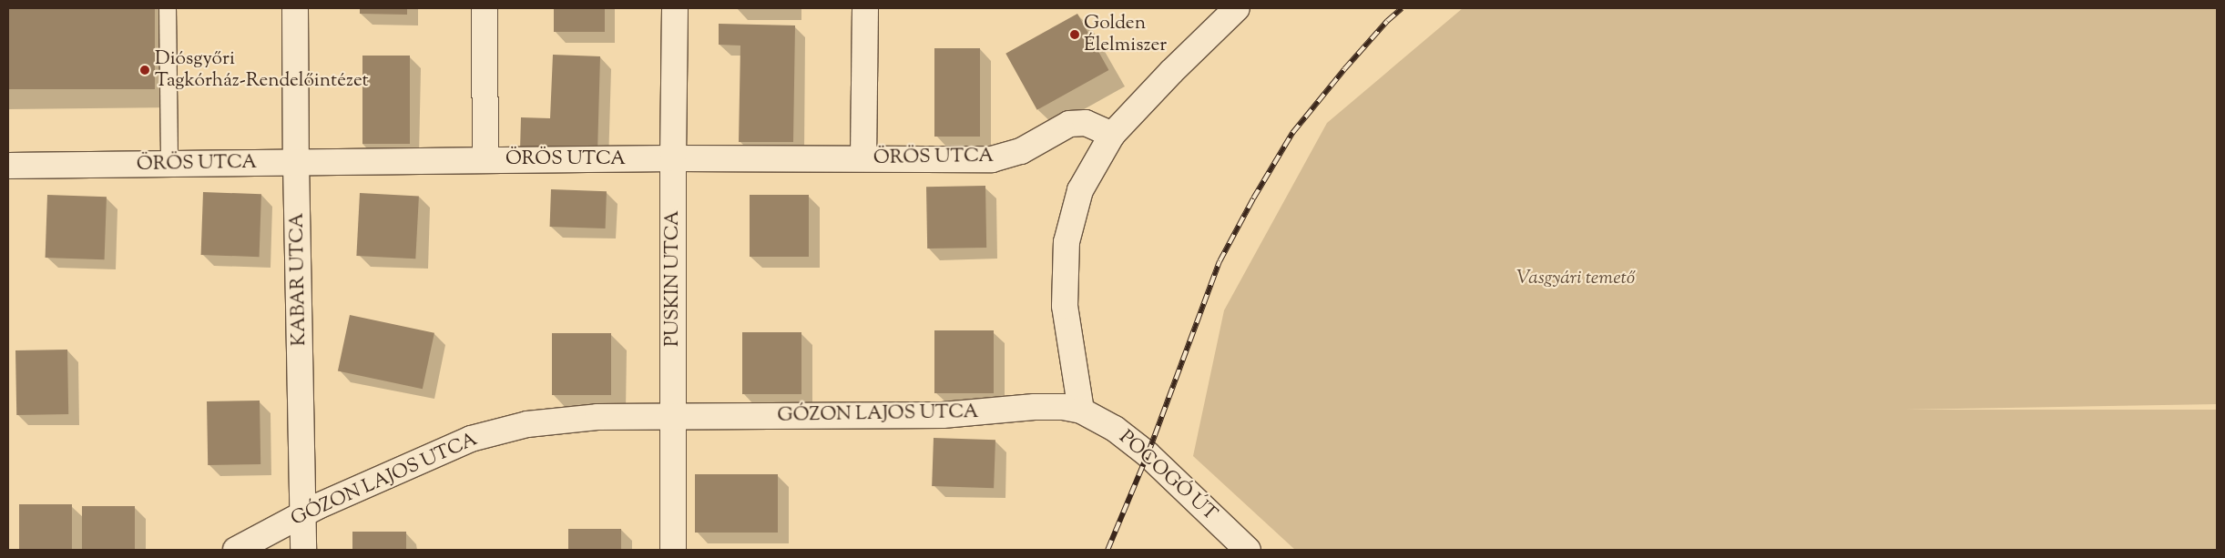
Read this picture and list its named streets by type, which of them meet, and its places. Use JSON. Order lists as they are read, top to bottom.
{
  "streets": {
    "street": [
      "ÖRÖS UTCA",
      "PUSKIN UTCA",
      "KABAR UTCA",
      "GÓZON LAJOS UTCA",
      "POCOGÓ ÚT"
    ]
  },
  "crossings": [
    ["ÖRÖS UTCA", "PUSKIN UTCA"],
    ["ÖRÖS UTCA", "KABAR UTCA"],
    ["PUSKIN UTCA", "GÓZON LAJOS UTCA"],
    ["KABAR UTCA", "GÓZON LAJOS UTCA"],
    ["GÓZON LAJOS UTCA", "POCOGÓ ÚT"]
  ],
  "parks": ["Vasgyári temető"],
  "places": ["Golden Élelmiszer", "Diósgyőri Tagkórház-Rendelőintézet"]
}
